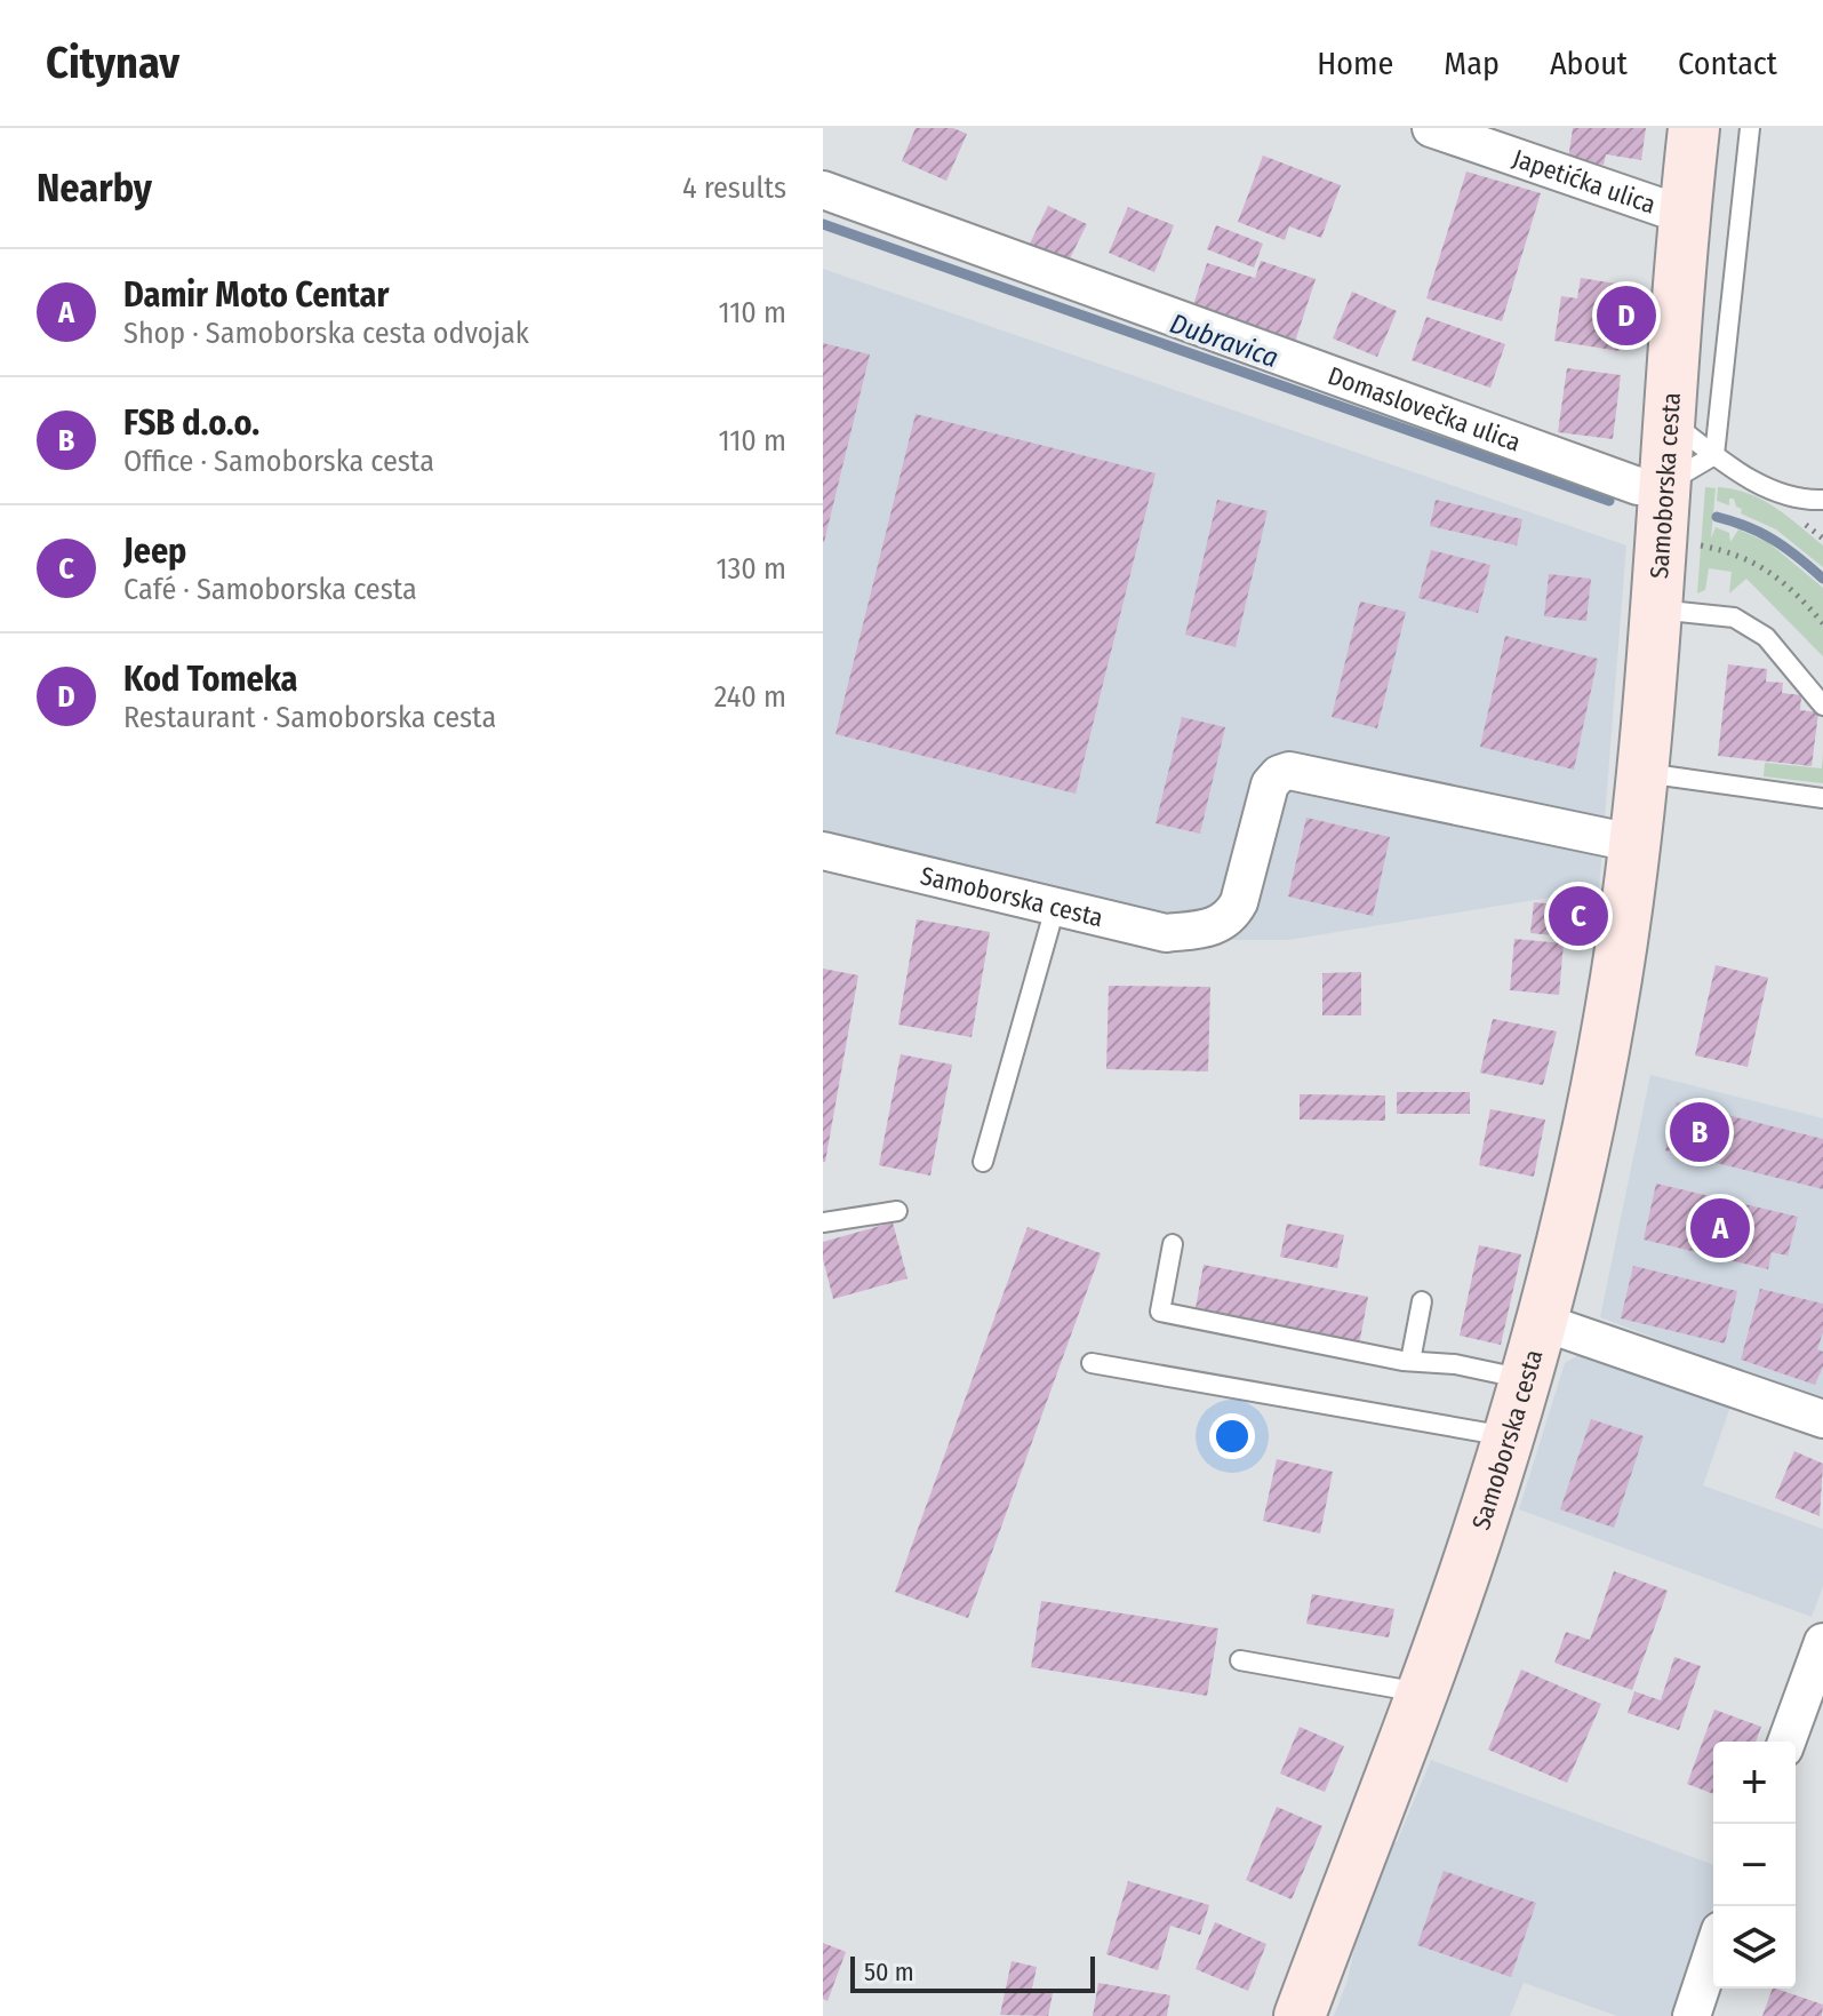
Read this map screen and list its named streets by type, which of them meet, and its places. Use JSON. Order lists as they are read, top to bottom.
{
  "streets": {
    "street": ["Japetićka ulica", "Domaslovečka ulica", "Samoborska cesta"]
  },
  "crossings": [
    ["Japetićka ulica", "Samoborska cesta"],
    ["Domaslovečka ulica", "Samoborska cesta"]
  ],
  "water": ["Dubravica"],
  "scale_bar": "50 m",
  "page": {
    "header": "Citynav",
    "nav": [
      "Home",
      "Map",
      "About",
      "Contact"
    ],
    "heading": ["Nearby", "4 results"],
    "list": [
      {
        "mark": "A",
        "name": "Damir Moto Centar",
        "note": "Shop · Samoborska cesta odvojak",
        "value": "110 m"
      },
      {
        "mark": "B",
        "name": "FSB d.o.o.",
        "note": "Office · Samoborska cesta",
        "value": "110 m"
      },
      {
        "mark": "C",
        "name": "Jeep",
        "note": "Café · Samoborska cesta",
        "value": "130 m"
      },
      {
        "mark": "D",
        "name": "Kod Tomeka",
        "note": "Restaurant · Samoborska cesta",
        "value": "240 m"
      }
    ],
    "pins": [
      "D",
      "C",
      "B",
      "A"
    ],
    "map_buttons": ["+", "−"],
    "scale": "50 m"
  }
}
